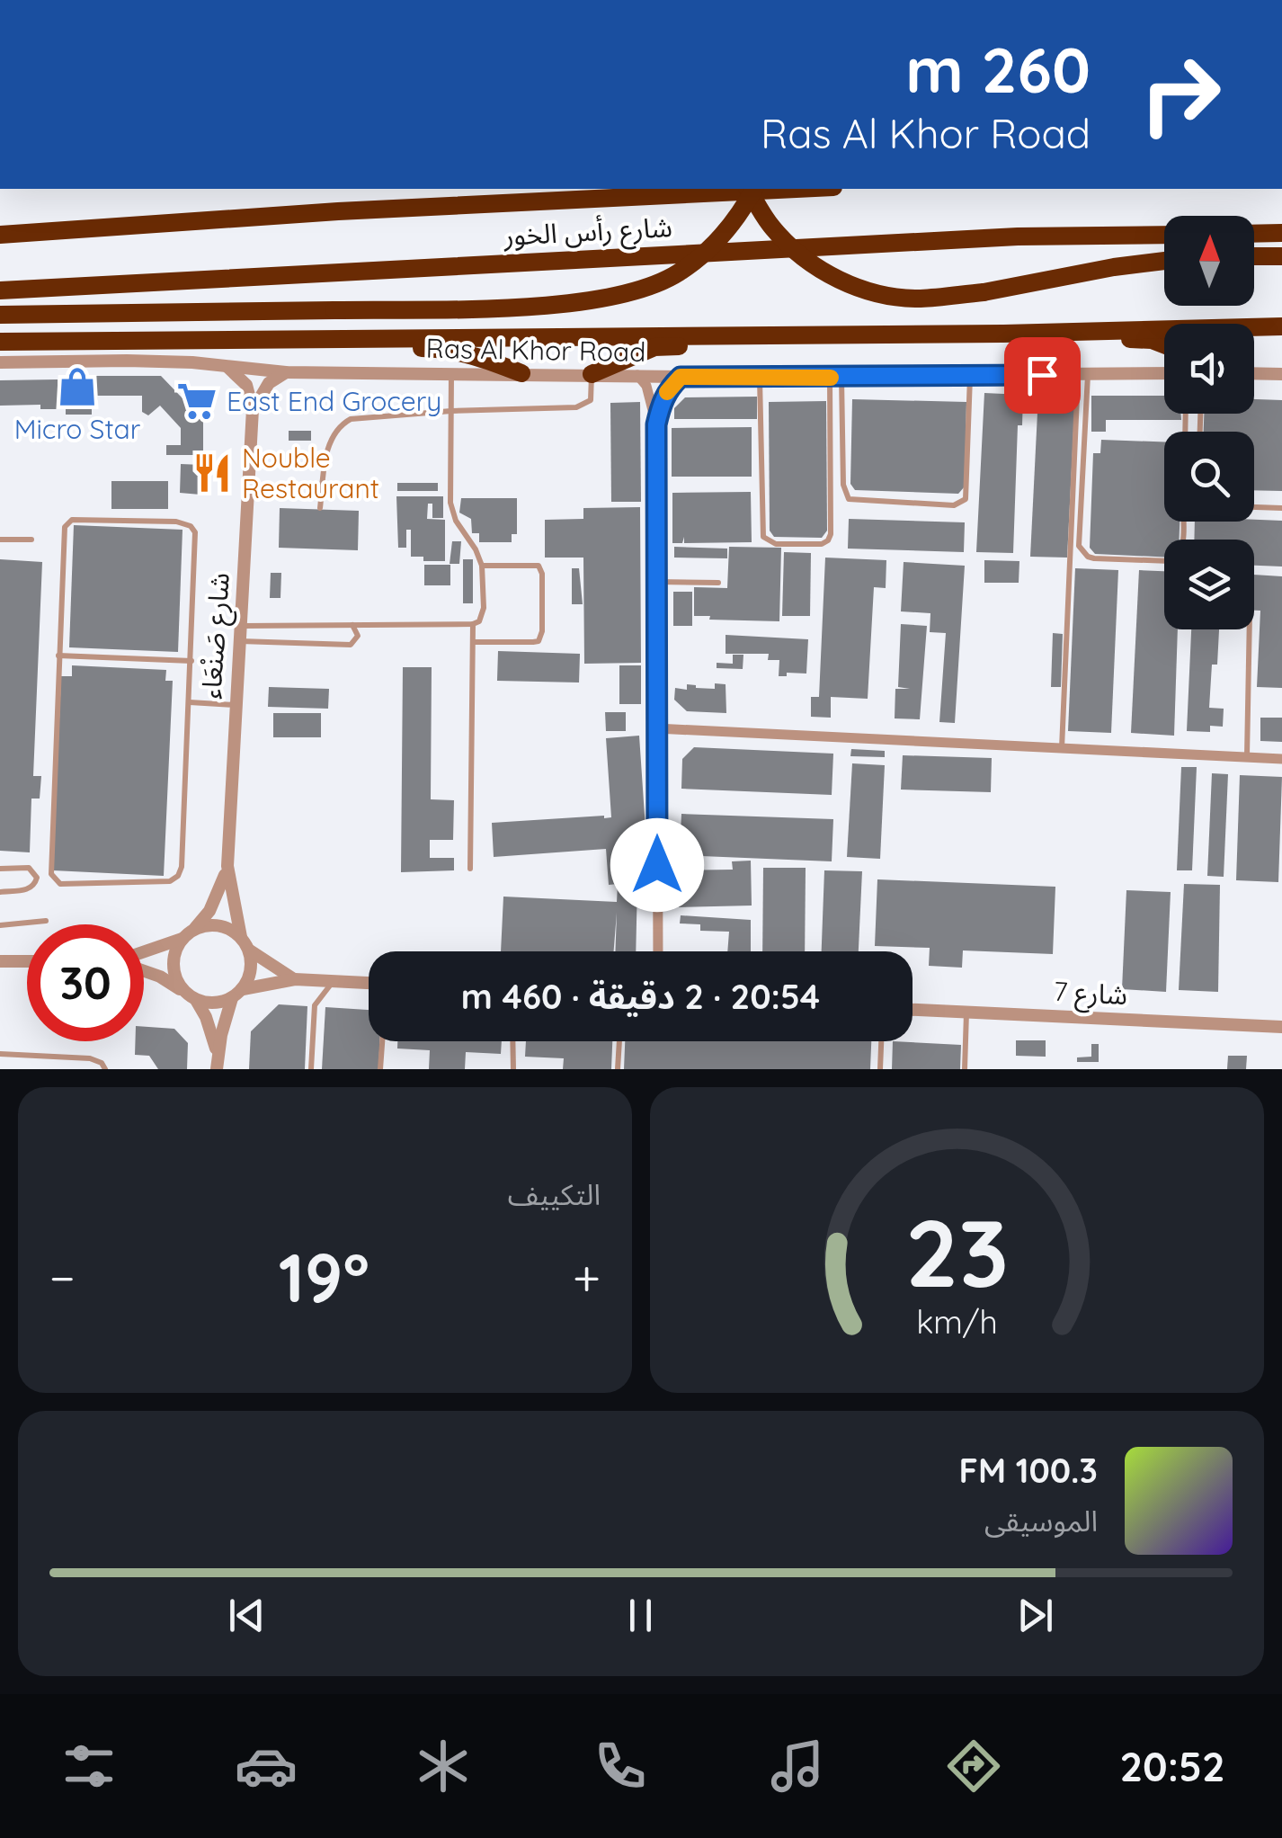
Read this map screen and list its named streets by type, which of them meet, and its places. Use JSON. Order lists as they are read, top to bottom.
{
  "streets": {
    "highway": ["شارع رأس الخور"],
    "street": ["Ras Al Khor Road", "شارع صَنْعَاء", "شارع 7"]
  },
  "places": {
    "shop": ["Micro Star"],
    "supermarket": ["East End Grocery"],
    "restaurant": ["Nouble Restaurant"]
  },
  "north": "top",
  "page": {
    "turn": ["260 m", "Ras Al Khor Road"],
    "limit": "30",
    "trip": "20:54 · 2 دقيقة · 460 m",
    "tile": "التكييف",
    "heat": ["−", "19°", "+"],
    "song": ["100.3 FM", "الموسيقى"],
    "tabs": "20:52",
    "gauge": ["23", "km/h"]
  }
}
